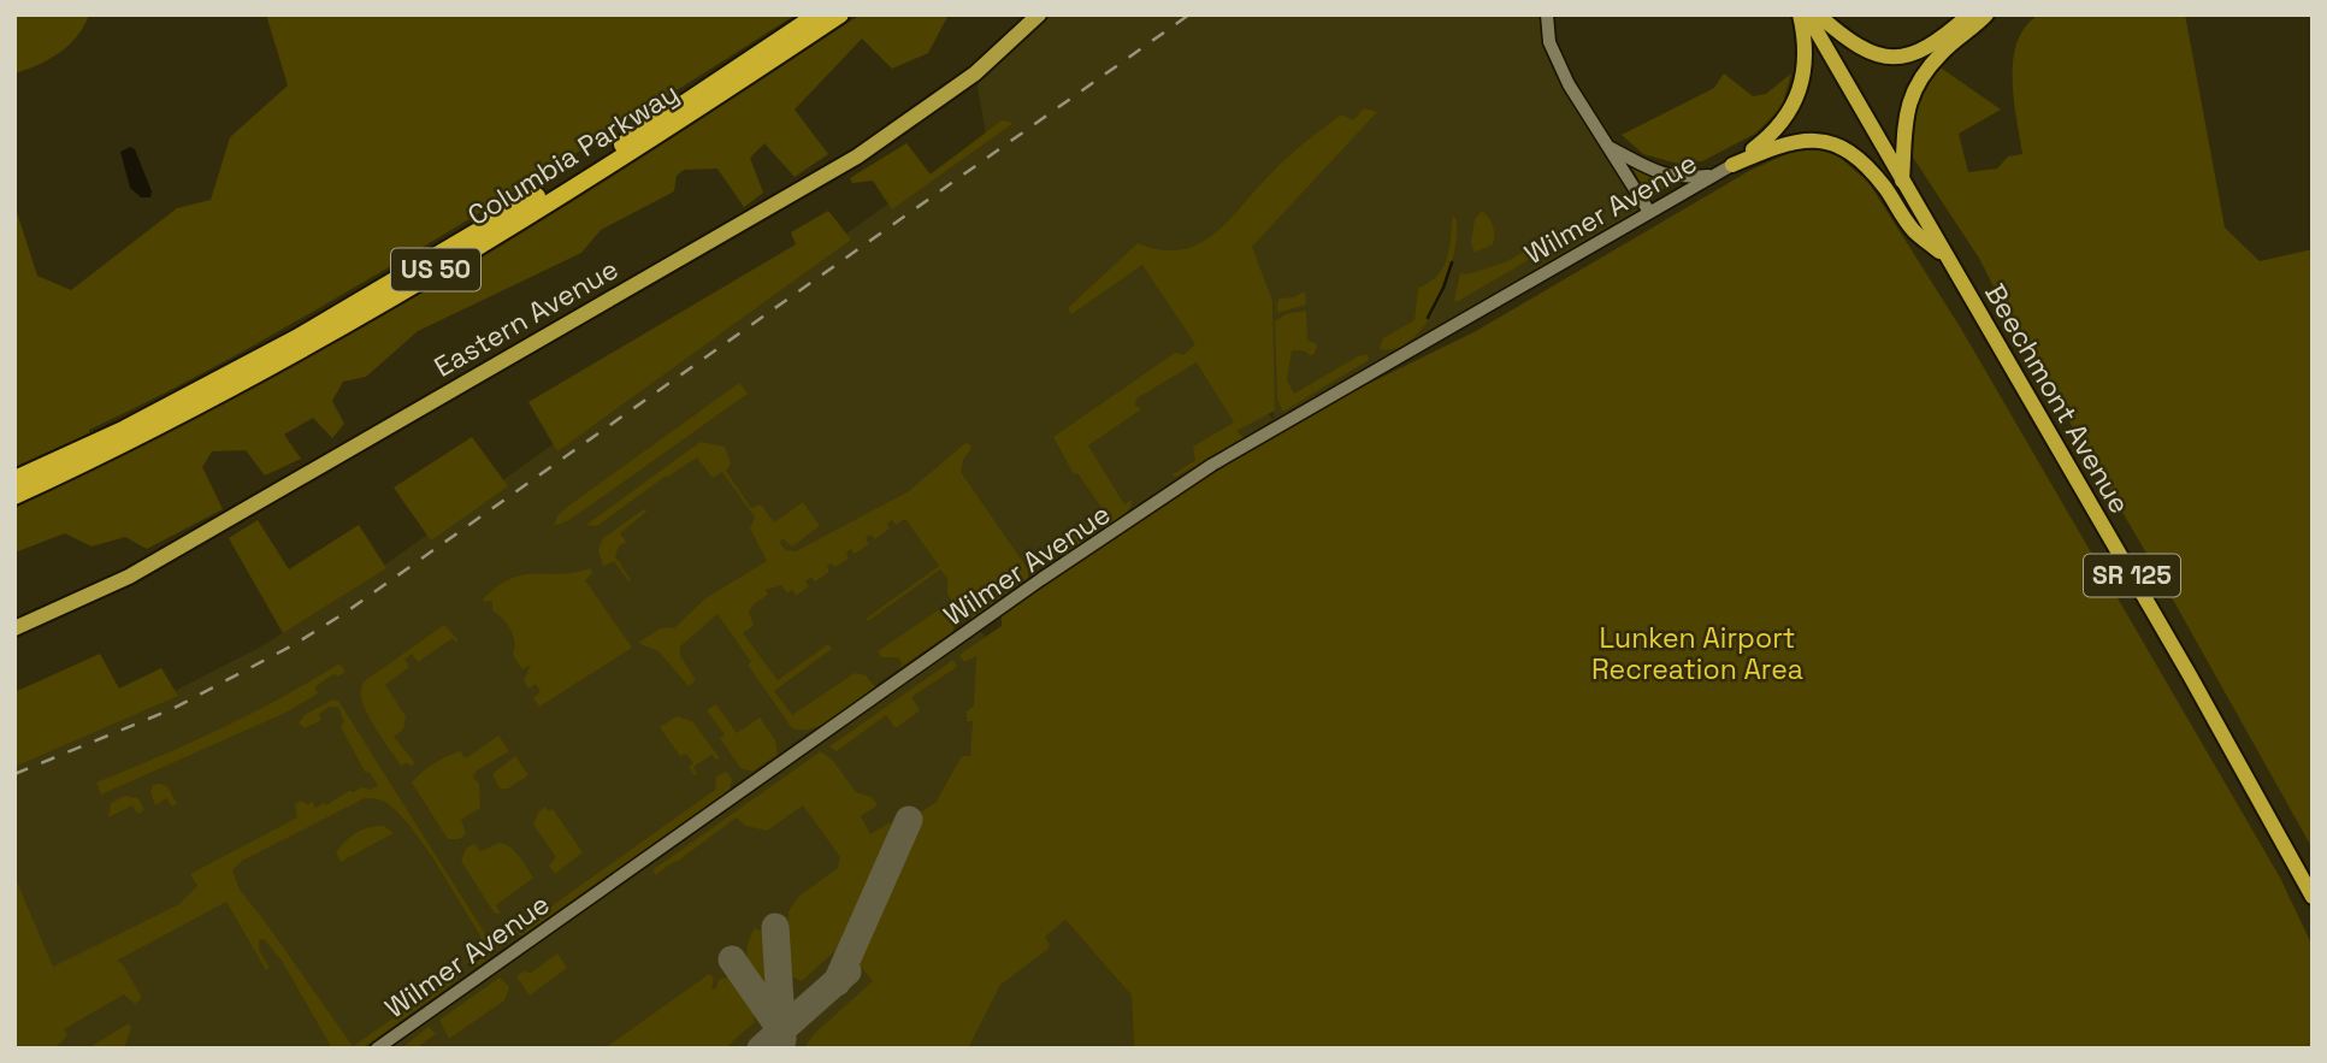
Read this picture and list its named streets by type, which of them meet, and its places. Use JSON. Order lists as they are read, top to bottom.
{
  "streets": {
    "highway": [
      "Columbia Parkway",
      "US 50",
      "Beechmont Avenue",
      "SR 125"
    ],
    "main road": ["Eastern Avenue"],
    "street": ["Wilmer Avenue"]
  },
  "parks": ["Lunken Airport Recreation Area"]
}
